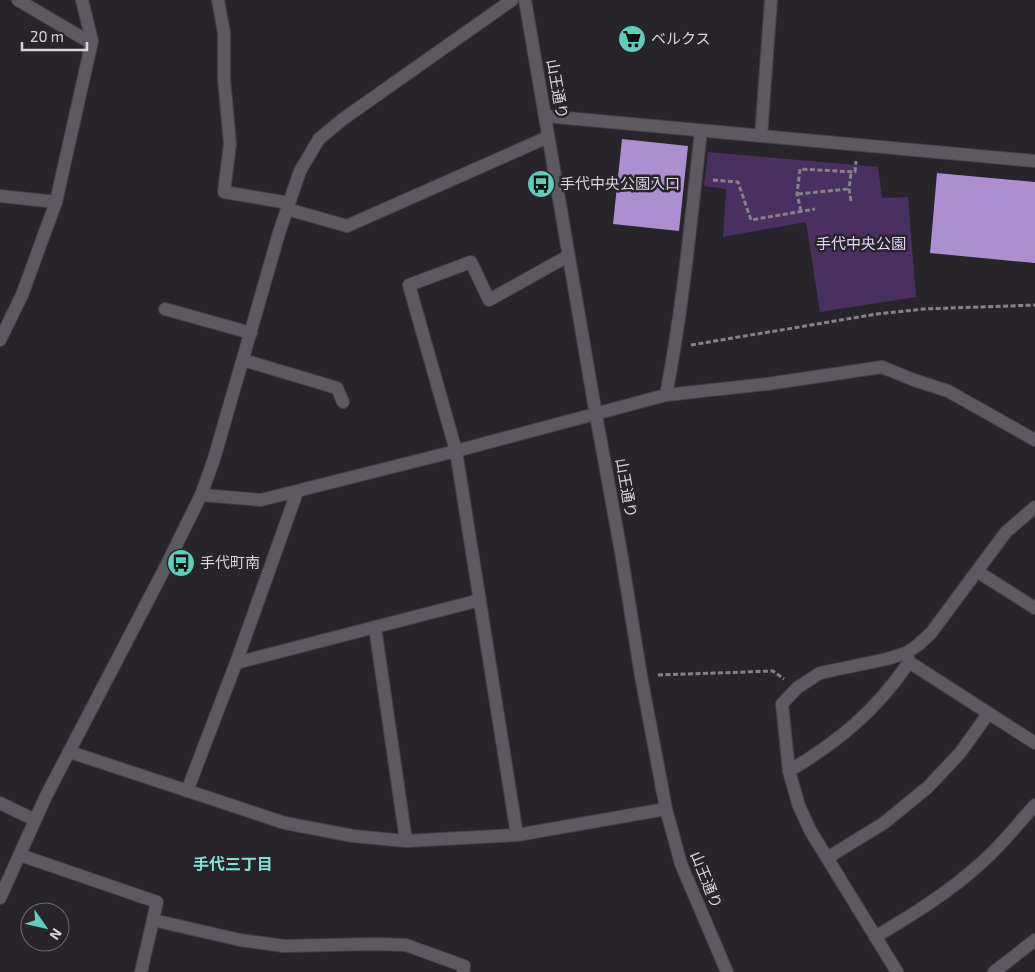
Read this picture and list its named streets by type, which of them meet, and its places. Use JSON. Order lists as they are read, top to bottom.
{
  "streets": {
    "street": ["山王通り"]
  },
  "districts": ["手代三丁目"],
  "parks": ["手代中央公園"],
  "places": {
    "supermarket": ["ベルクス"],
    "bus stop": ["手代中央公園入口", "手代町南"]
  },
  "scale_bar": "20 m",
  "north": "bottom right"
}
